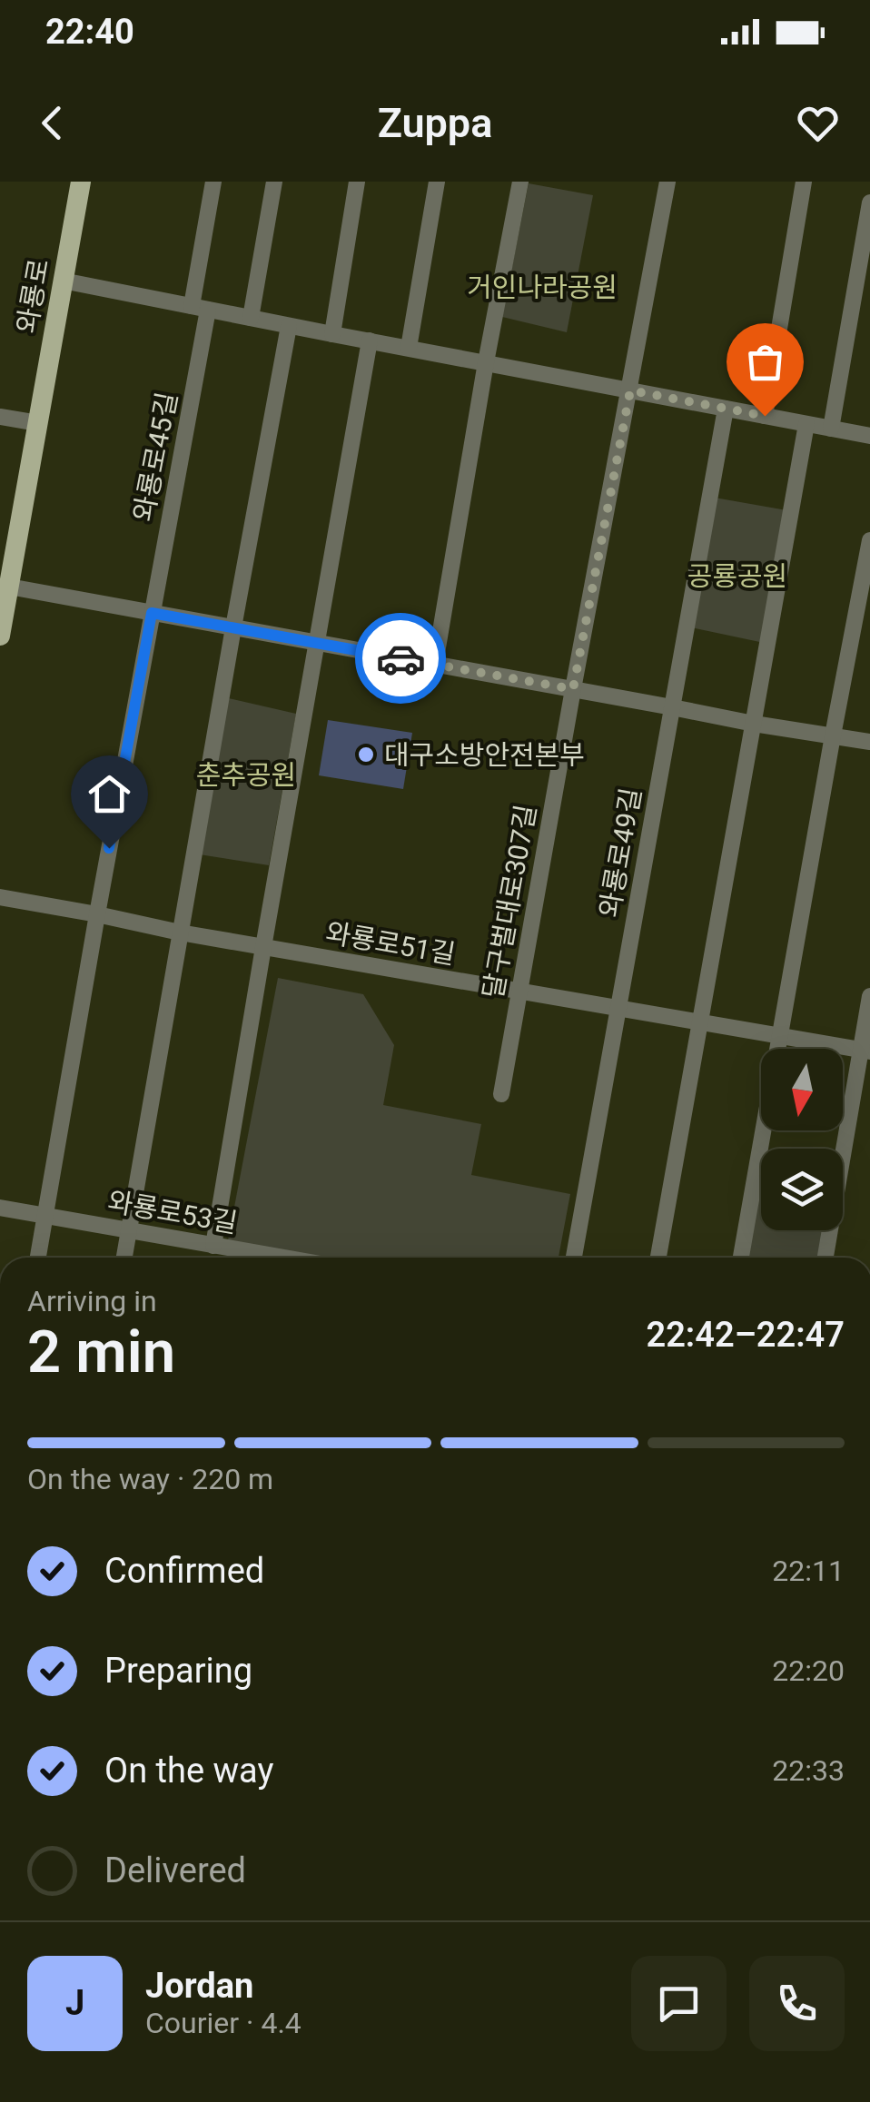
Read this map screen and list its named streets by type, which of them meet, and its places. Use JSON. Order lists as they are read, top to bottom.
{
  "streets": {
    "main road": ["와룡로"],
    "street": [
      "와룡로45길",
      "와룡로49길",
      "달구벌대로307길",
      "와룡로51길",
      "와룡로53길"
    ]
  },
  "crossings": [
    ["와룡로49길", "와룡로51길"],
    ["달구벌대로307길", "와룡로51길"]
  ],
  "parks": ["거인나라공원", "공룡공원", "춘추공원"],
  "places": ["대구소방안전본부"],
  "north": "bottom",
  "page": {
    "status": "22:40",
    "header": "Zuppa",
    "heading": ["2 min", "Arriving in", "22:42–22:47"],
    "panel": ["Jordan", "Courier · 4.4"],
    "bar": "On the way · 220 m",
    "list": [
      ["Confirmed", "22:11"],
      ["Preparing", "22:20"],
      ["On the way", "22:33"],
      "Delivered"
    ],
    "round": "J"
  }
}
